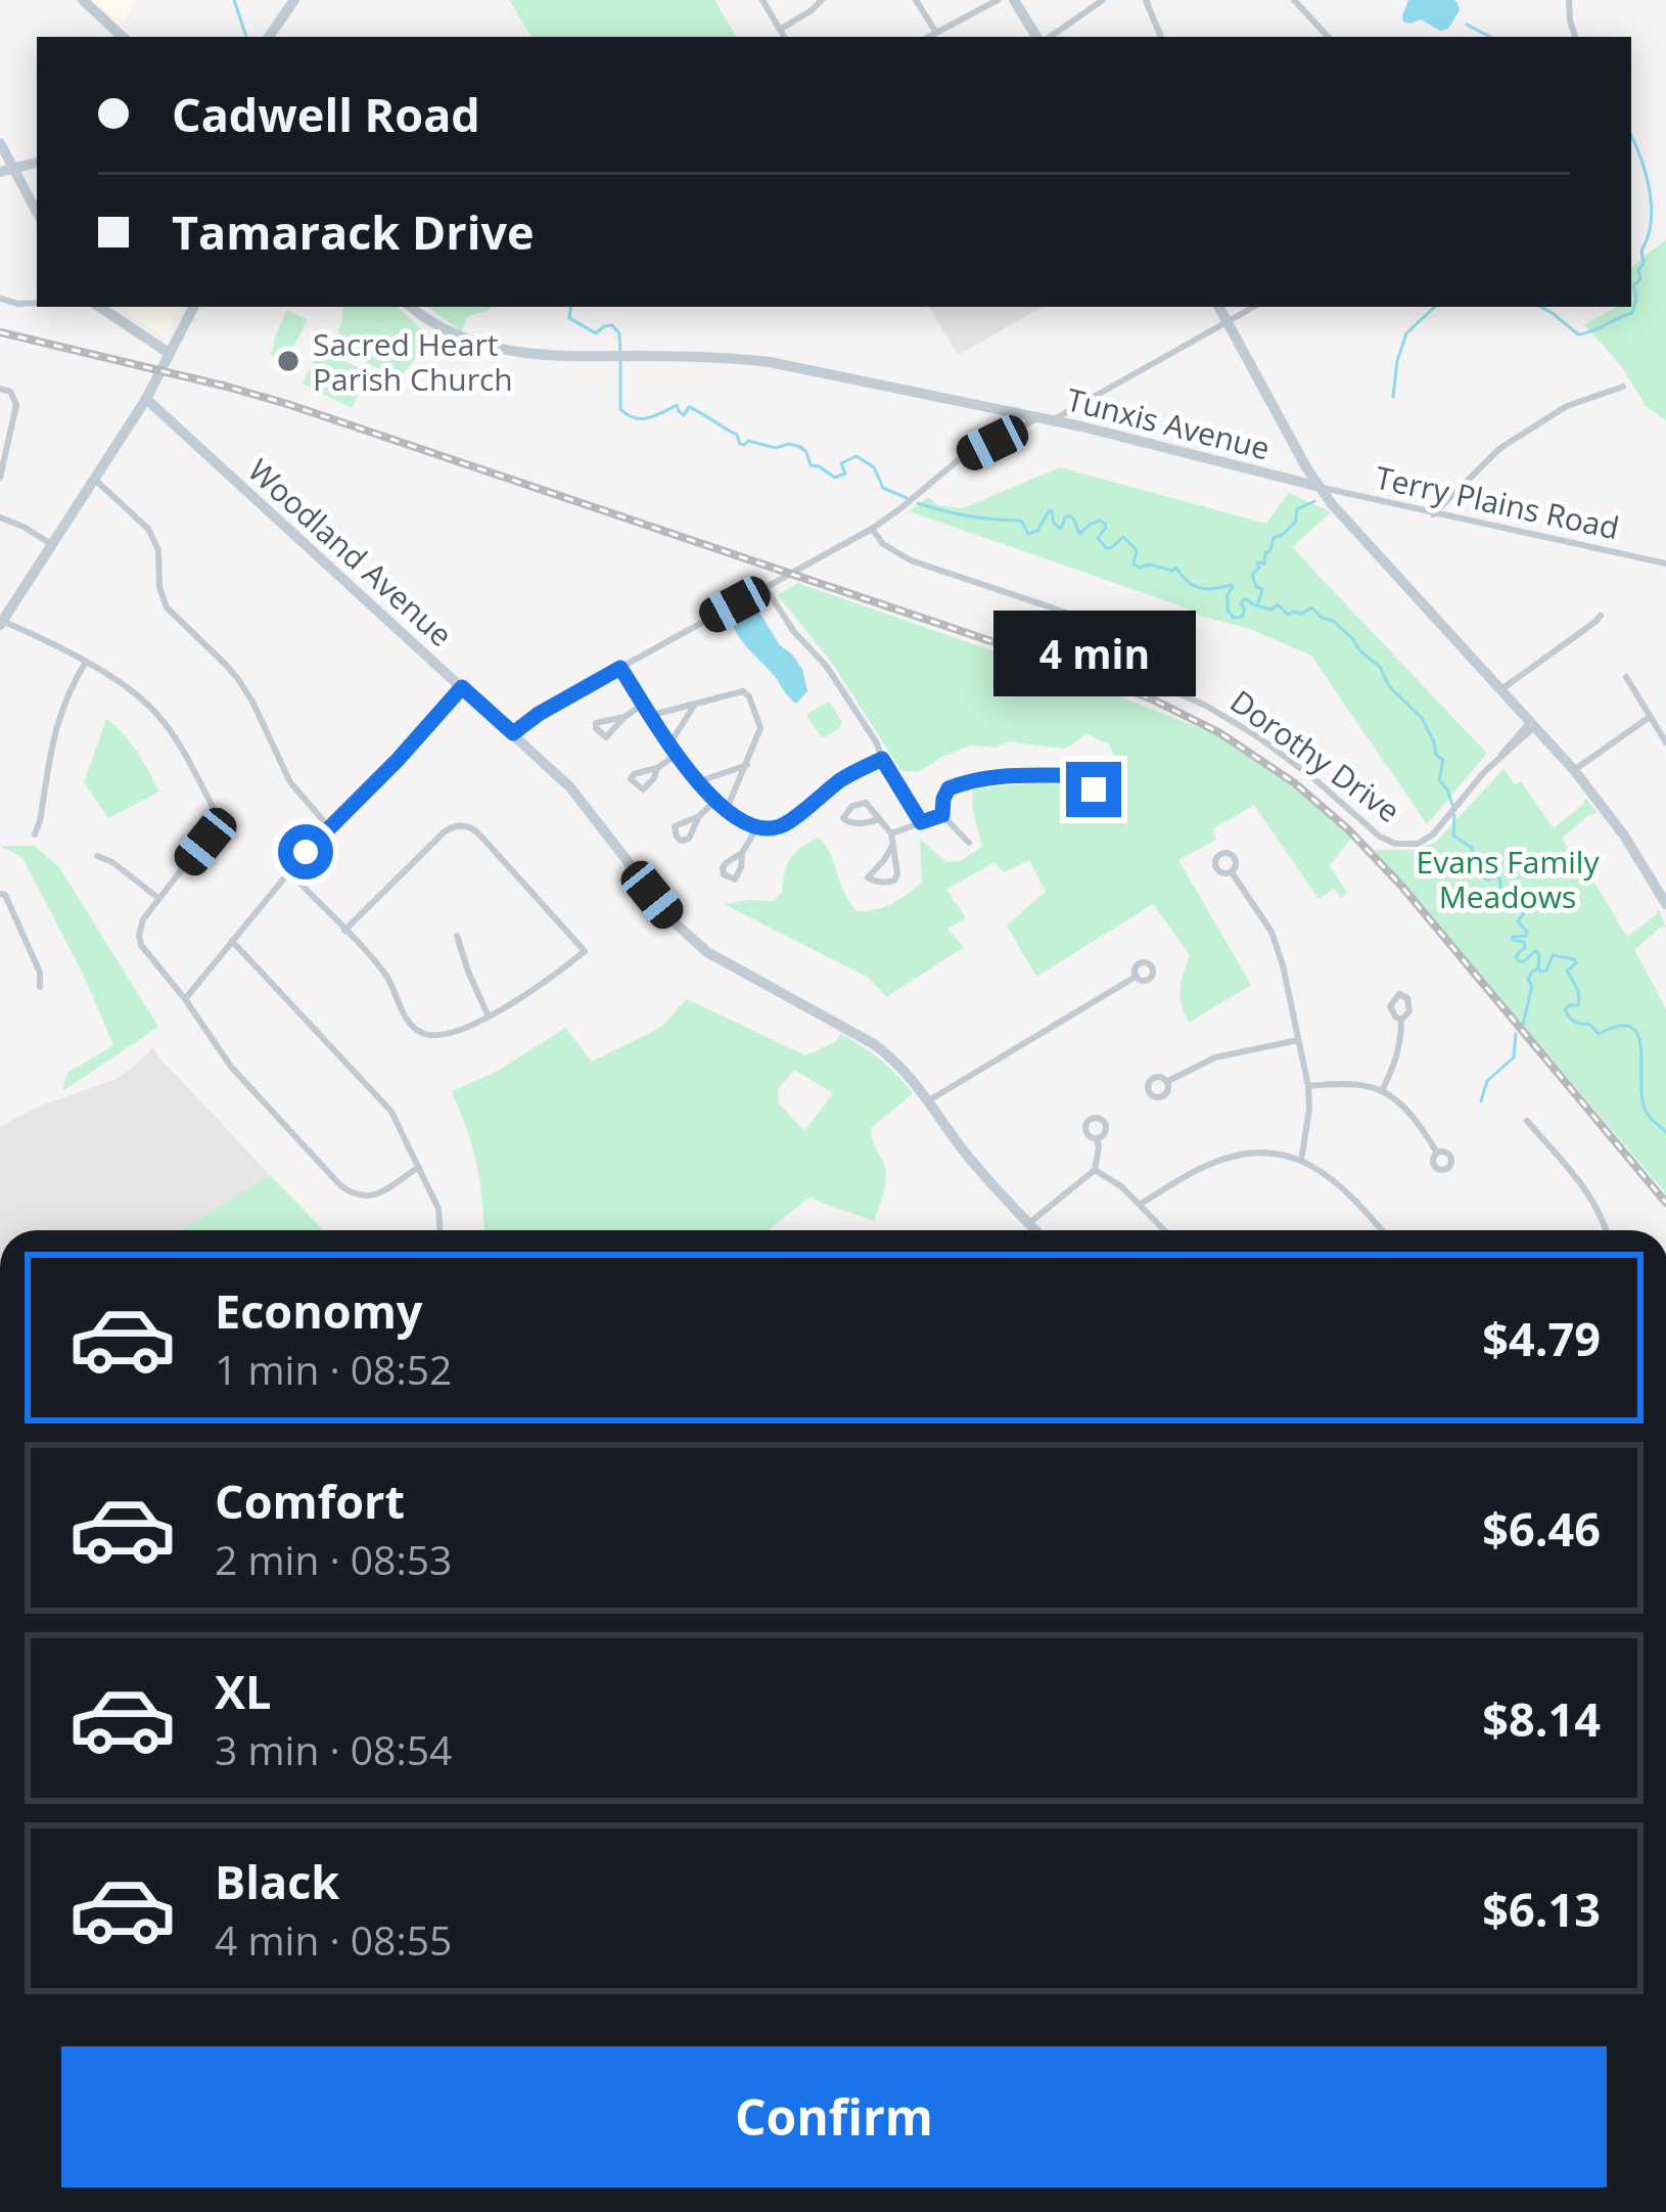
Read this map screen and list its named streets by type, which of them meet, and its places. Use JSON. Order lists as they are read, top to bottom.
{
  "streets": {
    "street": [
      "Tunxis Avenue",
      "Terry Plains Road",
      "Woodland Avenue",
      "Dorothy Drive"
    ]
  },
  "crossings": [
    ["Tunxis Avenue", "Terry Plains Road"]
  ],
  "parks": ["Evans Family Meadows"],
  "places": ["Sacred Heart Parish Church"],
  "page": {
    "banner": ["Cadwell Road", "Tamarack Drive"],
    "bubble": "4 min",
    "list": [
      {
        "name": "Economy",
        "note": "1 min · 08:52",
        "value": "$4.79"
      },
      {
        "name": "Comfort",
        "note": "2 min · 08:53",
        "value": "$6.46"
      },
      {
        "name": "XL",
        "note": "3 min · 08:54",
        "value": "$8.14"
      },
      {
        "name": "Black",
        "note": "4 min · 08:55",
        "value": "$6.13"
      }
    ],
    "buttons": "Confirm"
  }
}
